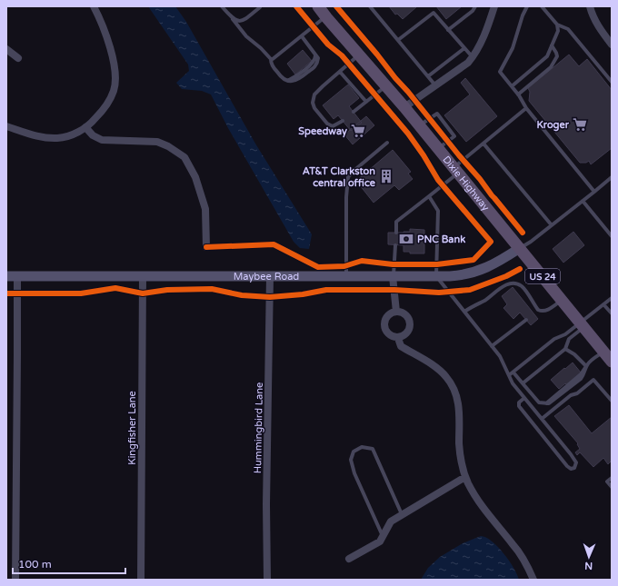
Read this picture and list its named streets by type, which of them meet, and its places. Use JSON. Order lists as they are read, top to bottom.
{
  "streets": {
    "main road": ["Dixie Highway", "Maybee Road", "US 24"],
    "street": ["Kingfisher Lane", "Hummingbird Lane"]
  },
  "crossings": [
    ["Dixie Highway", "Maybee Road"],
    ["Maybee Road", "Kingfisher Lane"],
    ["Maybee Road", "Hummingbird Lane"]
  ],
  "places": {
    "supermarket": ["Kroger", "Speedway"],
    "building": ["AT&T Clarkston central office"],
    "bank": ["PNC Bank"]
  },
  "scale_bar": "100 m",
  "north": "bottom"
}
